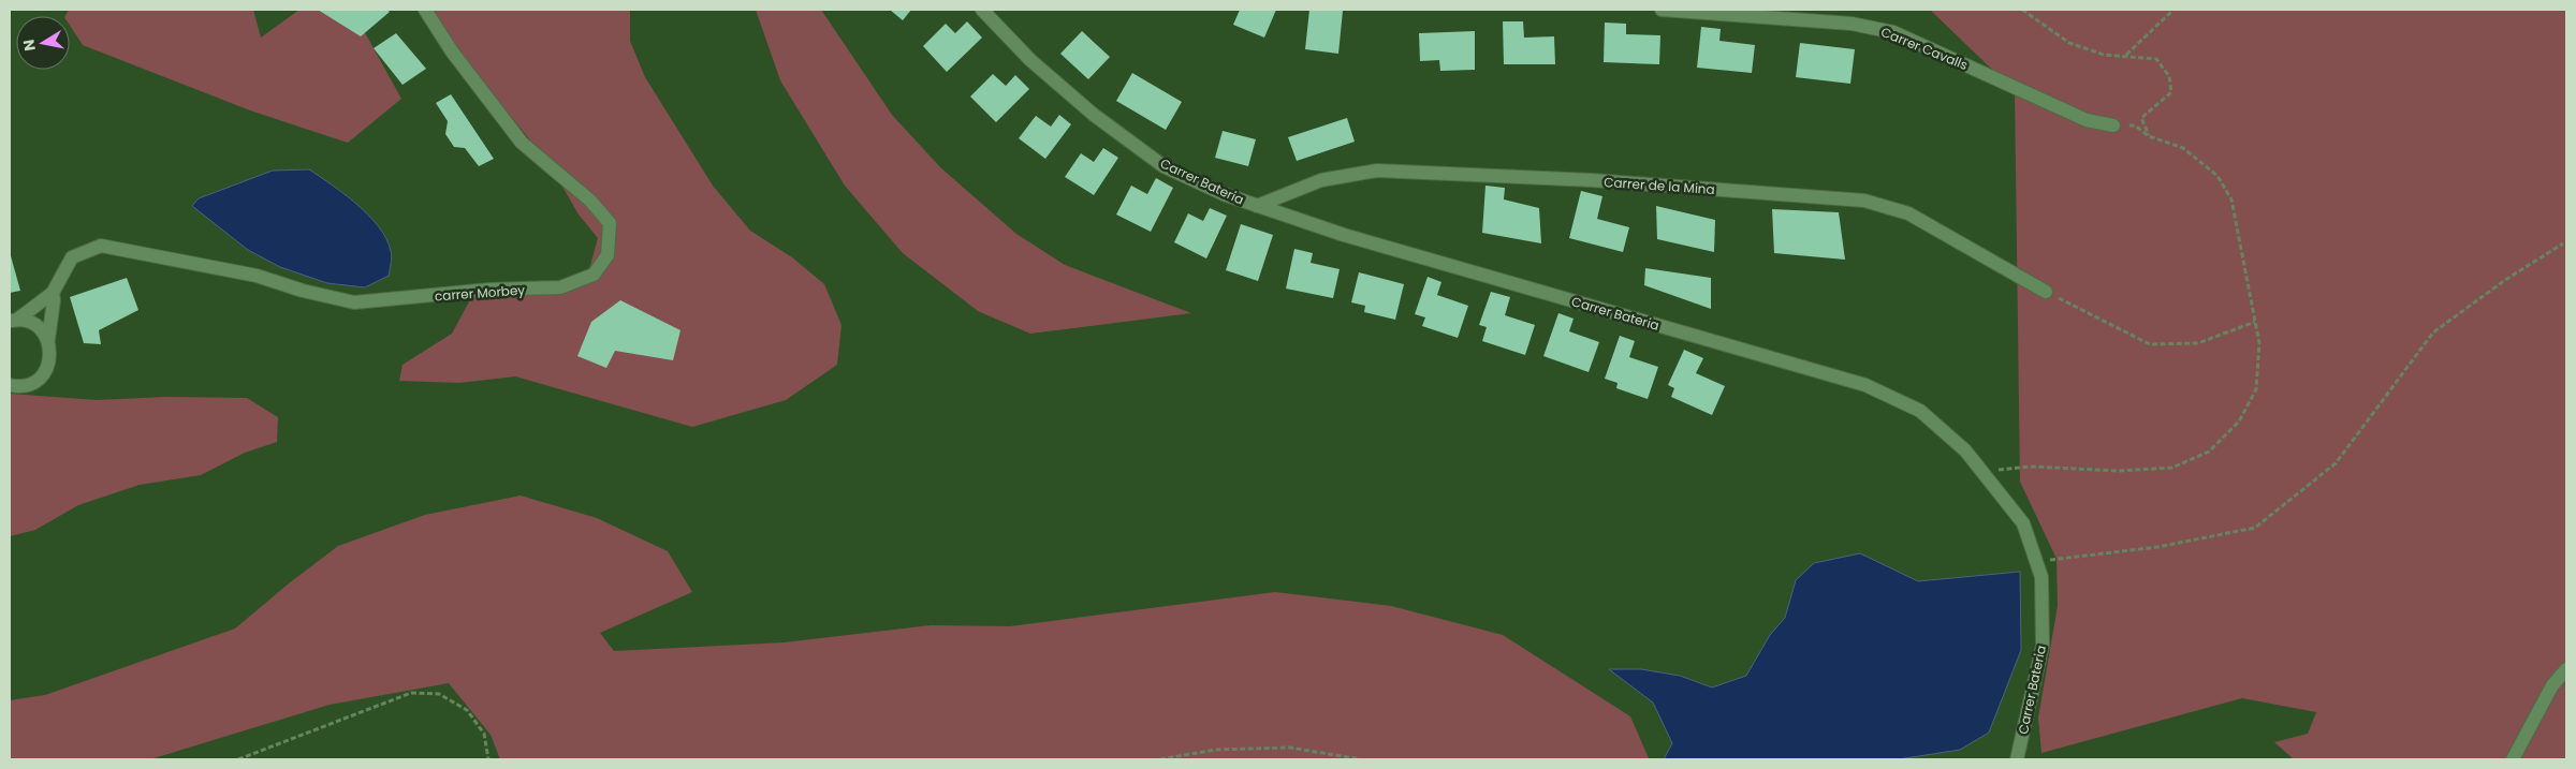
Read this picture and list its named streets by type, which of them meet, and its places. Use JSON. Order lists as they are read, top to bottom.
{
  "streets": {
    "street": [
      "Carrer Cavalls",
      "Carrer Bateria",
      "Carrer de la Mina",
      "carrer Morbey"
    ]
  },
  "crossings": [
    ["Carrer Bateria", "Carrer de la Mina"]
  ],
  "north": "left"
}
